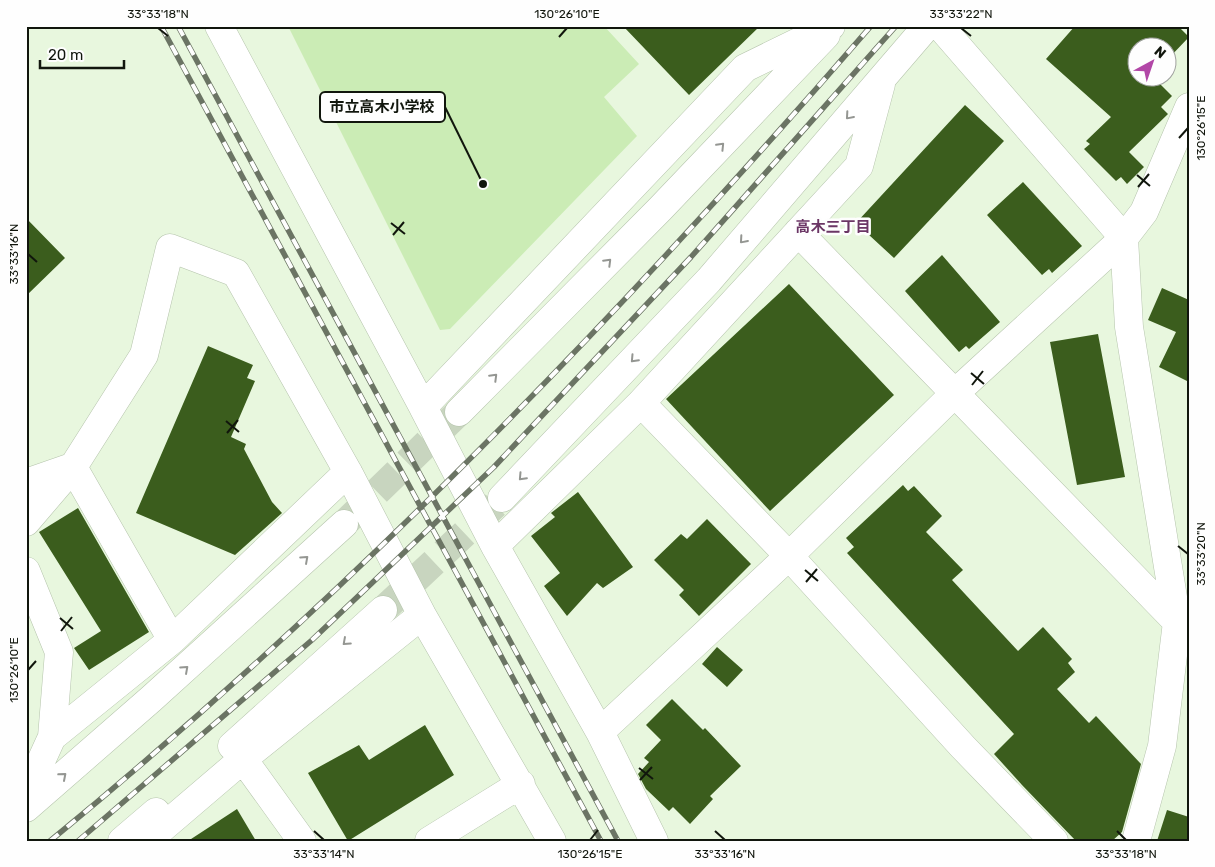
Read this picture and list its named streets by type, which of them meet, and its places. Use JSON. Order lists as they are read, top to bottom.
{
  "districts": ["高木三丁目"],
  "places": ["市立高木小学校"],
  "scale_bar": "20 m",
  "north": "top right",
  "coordinates": [
    "33°33'18\"N",
    "130°26'10\"E",
    "33°33'22\"N",
    "130°26'15\"E",
    "33°33'16\"N",
    "33°33'20\"N",
    "33°33'14\"N"
  ]
}
